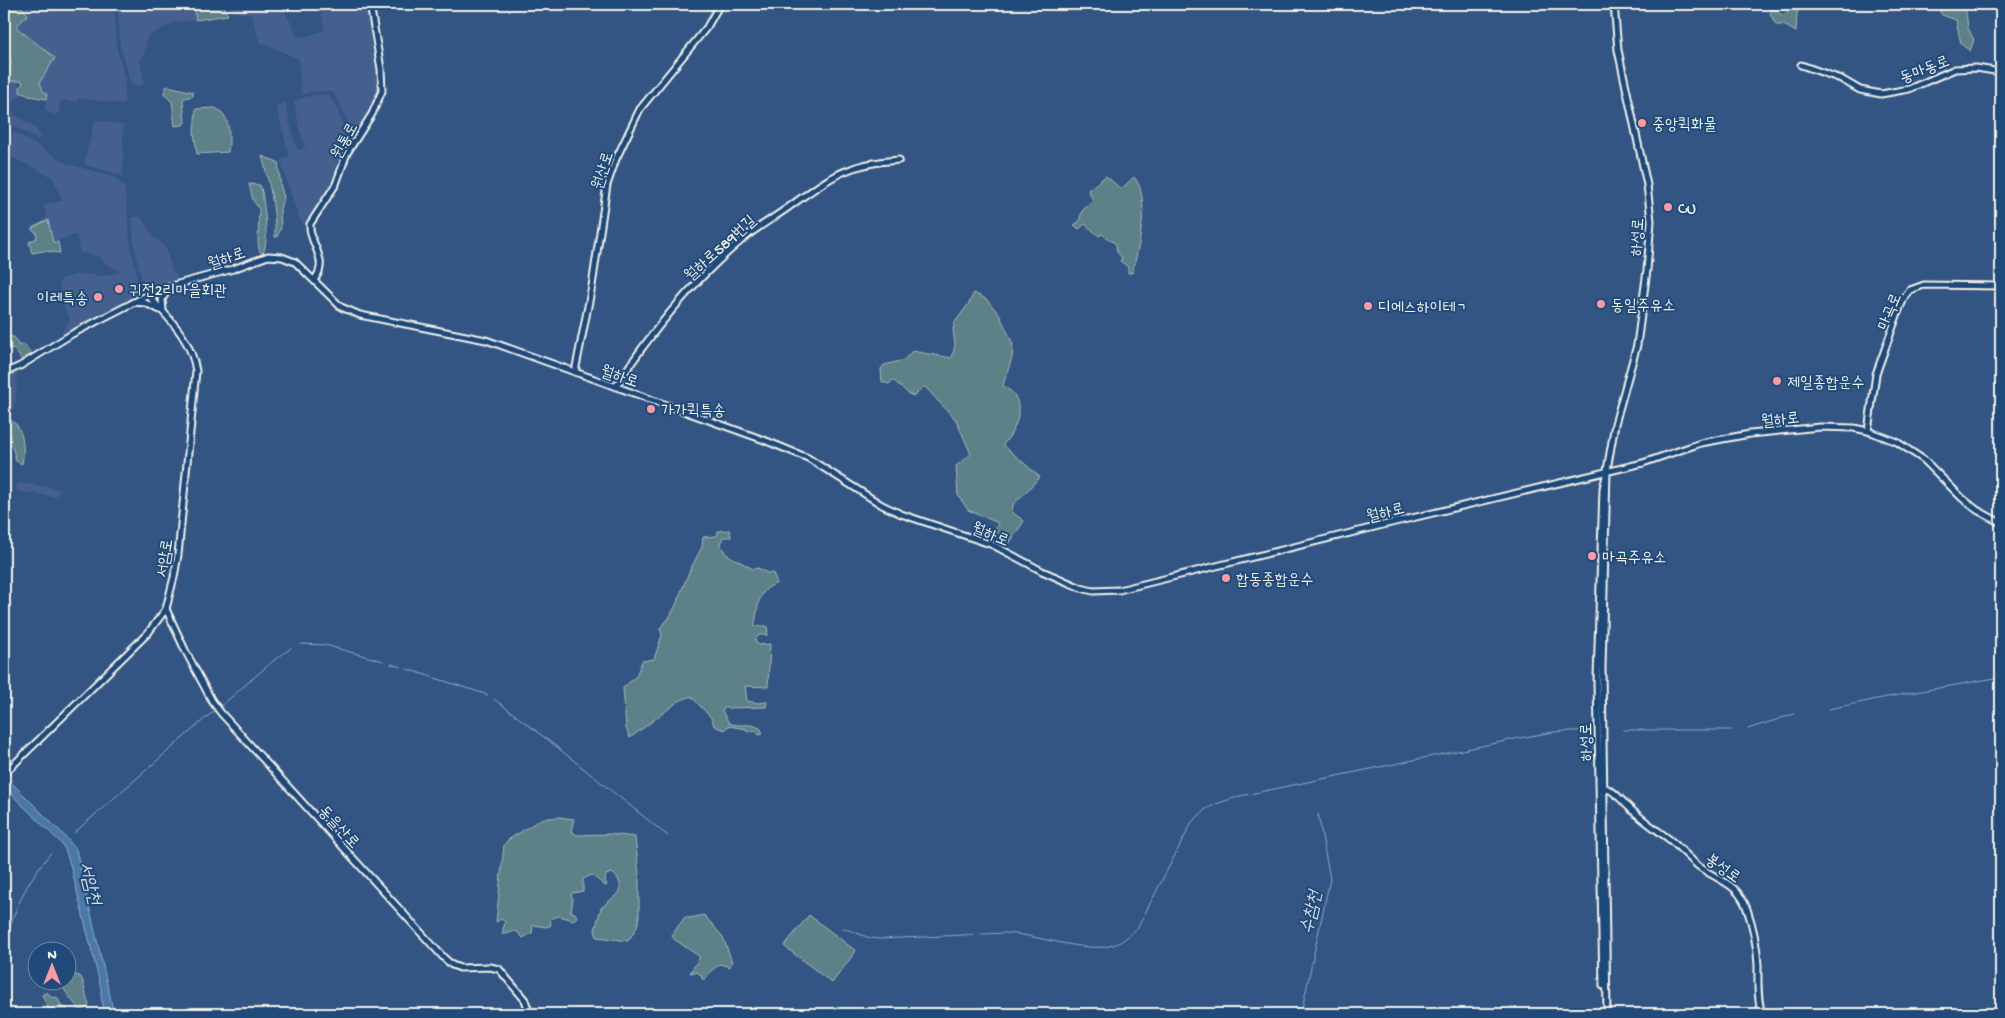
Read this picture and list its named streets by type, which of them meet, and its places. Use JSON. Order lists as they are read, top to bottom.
{
  "streets": {
    "street": [
      "동마동로",
      "원통로",
      "원산로",
      "하성로",
      "월하로589번길",
      "월하로",
      "마곡로",
      "서암로",
      "동을산로",
      "봉성로"
    ]
  },
  "crossings": [
    ["원통로", "월하로"],
    ["원산로", "월하로"],
    ["하성로", "월하로"],
    ["하성로", "봉성로"],
    ["월하로589번길", "월하로"],
    ["월하로", "마곡로"],
    ["월하로", "서암로"],
    ["서암로", "동을산로"]
  ],
  "water": ["서암천", "수참천"],
  "places": [
    "중앙퀵화물",
    "CU",
    "귀전2리마을회관",
    "이레특송",
    "동일주유소",
    "디에스하이테ㄱ",
    "제일종합운수",
    "가가퀵특송",
    "마곡주유소",
    "합동종합운수"
  ],
  "north": "top"
}
